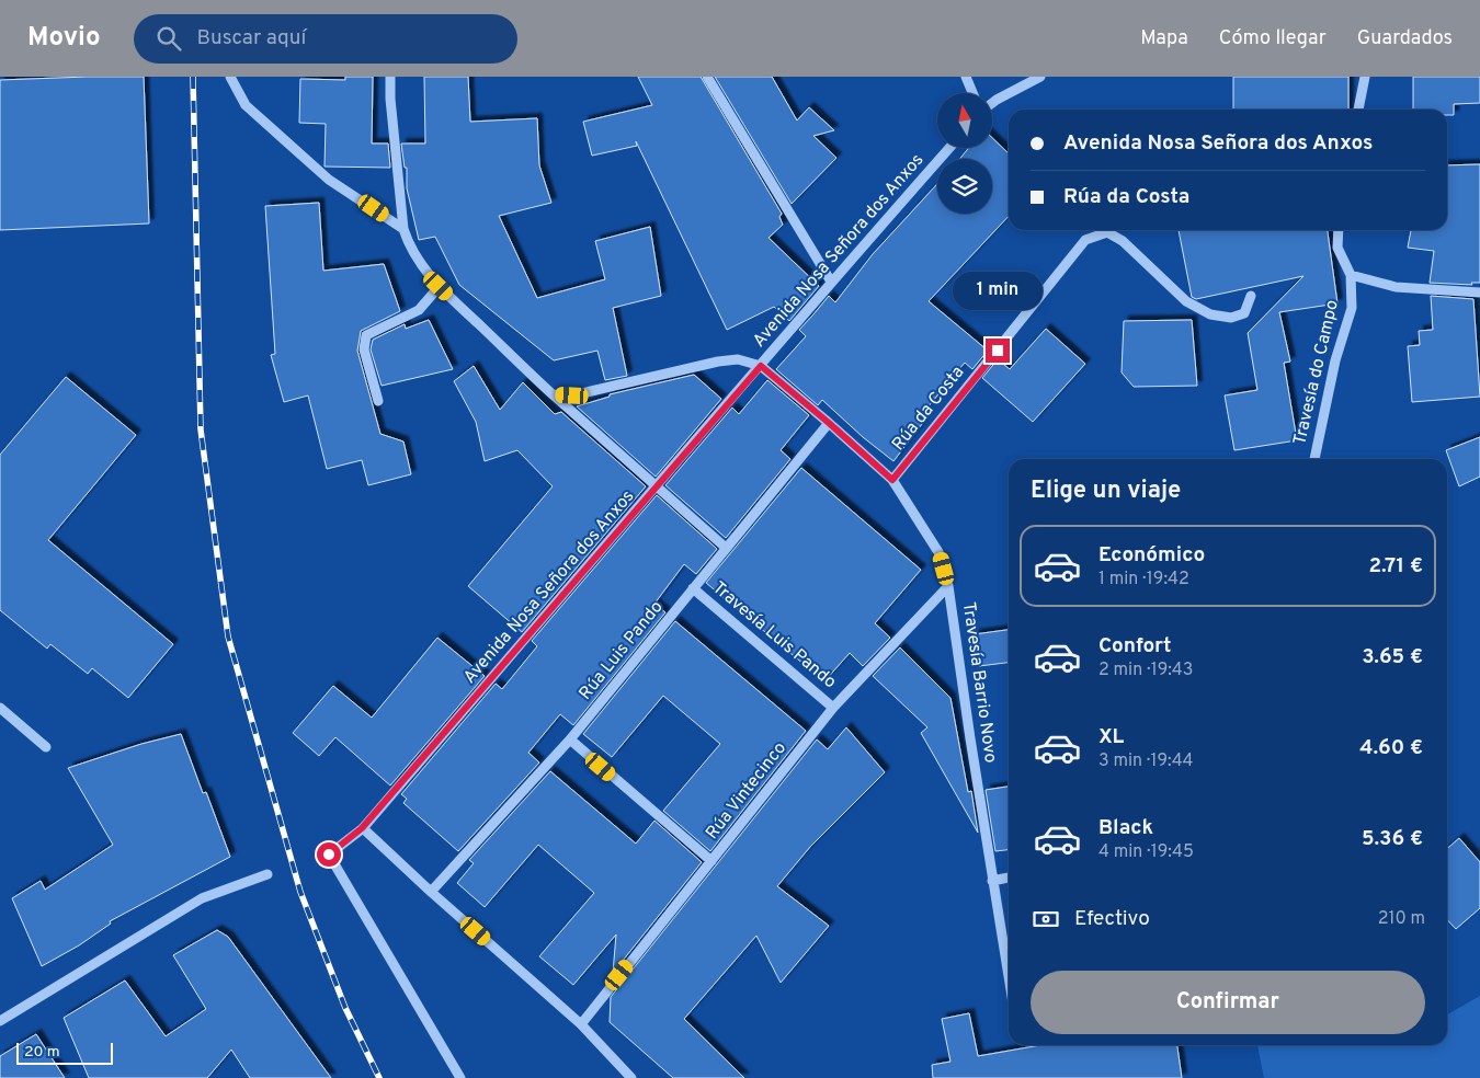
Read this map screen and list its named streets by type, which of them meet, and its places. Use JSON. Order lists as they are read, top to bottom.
{
  "streets": {
    "street": [
      "Avenida Nosa Señora dos Anxos",
      "Travesía do Campo",
      "Rúa da Costa",
      "Travesía Luis Pando",
      "Rúa Luis Pando",
      "Travesía Barrio Novo",
      "Rúa Vintecinco"
    ]
  },
  "crossings": [
    ["Avenida Nosa Señora dos Anxos", "Travesía Barrio Novo"],
    ["Rúa da Costa", "Travesía Barrio Novo"],
    ["Travesía Luis Pando", "Rúa Luis Pando"],
    ["Travesía Luis Pando", "Rúa Vintecinco"],
    ["Rúa Luis Pando", "Travesía Barrio Novo"],
    ["Travesía Barrio Novo", "Rúa Vintecinco"]
  ],
  "scale_bar": "20 m",
  "north": "top",
  "page": {
    "header": "Movio",
    "search": "Buscar aquí",
    "nav": ["Mapa", "Cómo llegar", "Guardados"],
    "banner": ["Avenida Nosa Señora dos Anxos", "Rúa da Costa"],
    "bubble": "1 min",
    "heading": "Elige un viaje",
    "list": [
      {
        "name": "Económico",
        "note": "1 min · 19:42",
        "value": "2.71 €"
      },
      {
        "name": "Confort",
        "note": "2 min · 19:43",
        "value": "3.65 €"
      },
      {
        "name": "XL",
        "note": "3 min · 19:44",
        "value": "4.60 €"
      },
      {
        "name": "Black",
        "note": "4 min · 19:45",
        "value": "5.36 €"
      }
    ],
    "pay": ["Efectivo", "210 m"],
    "buttons": "Confirmar",
    "scale": "20 m"
  }
}
